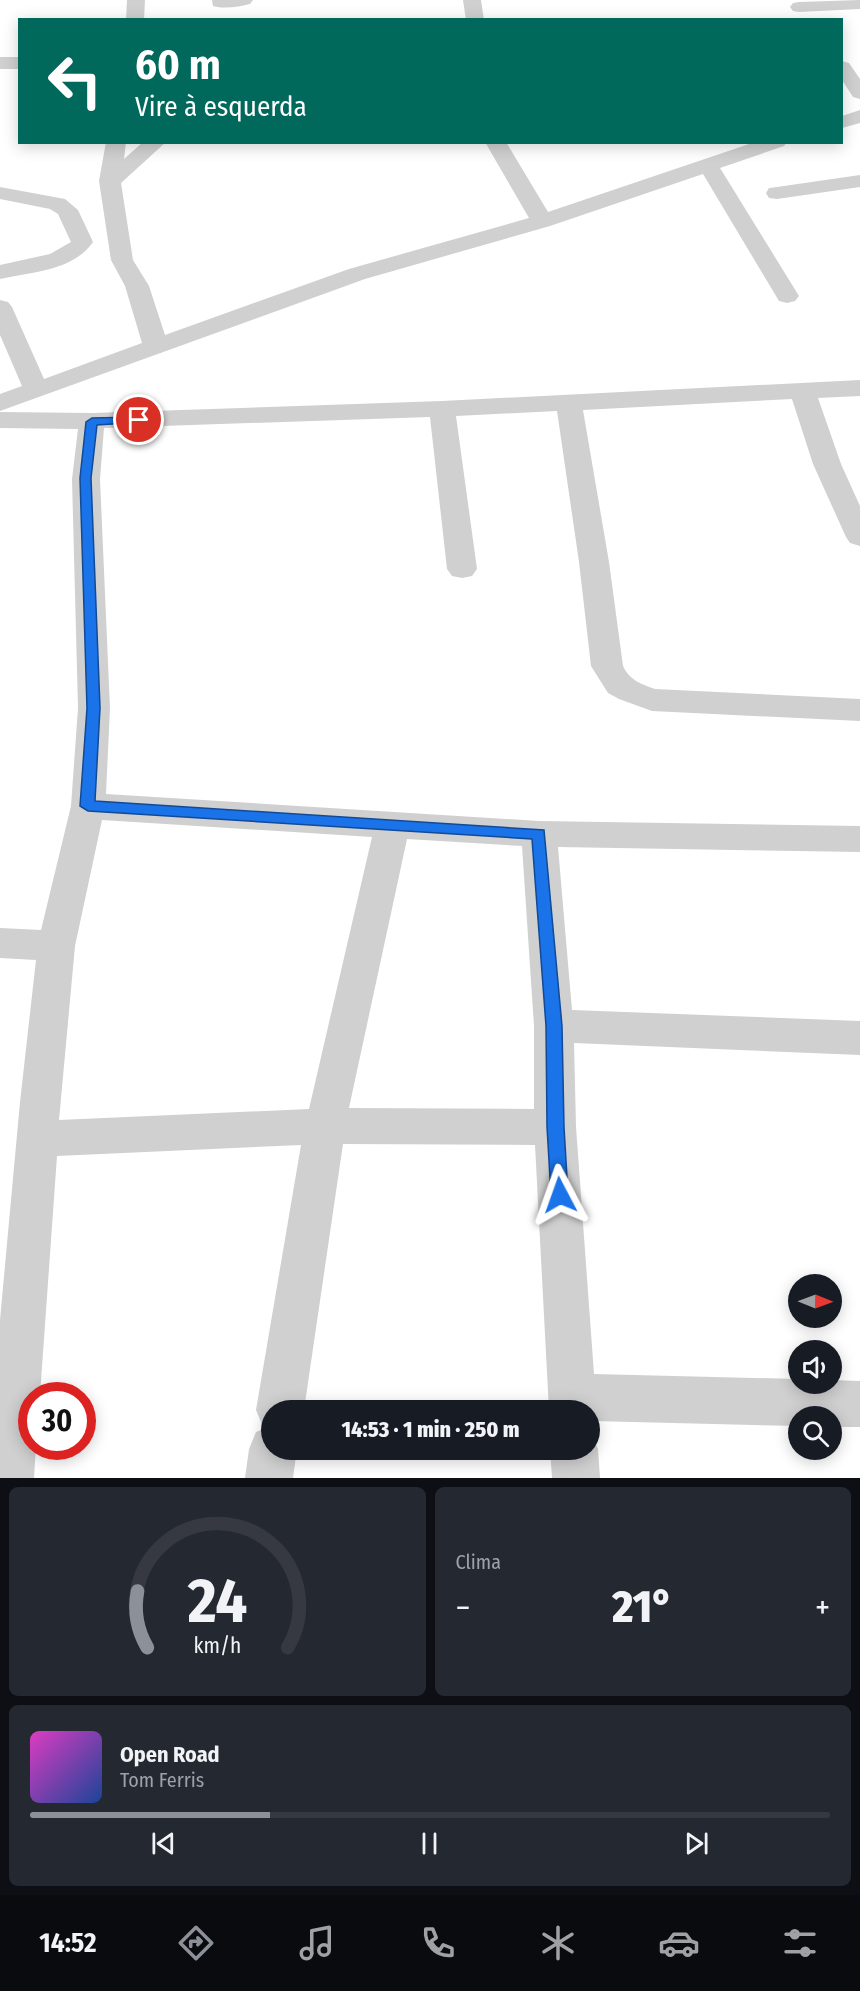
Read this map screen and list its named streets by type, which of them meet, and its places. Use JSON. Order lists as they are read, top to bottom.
{
  "north": "right",
  "page": {
    "turn": ["60 m", "Vire à esquerda"],
    "limit": "30",
    "trip": "14:53 · 1 min · 250 m",
    "tile": "Clima",
    "heat": ["−", "21°", "+"],
    "song": ["Open Road", "Tom Ferris"],
    "tabs": "14:52",
    "gauge": ["24", "km/h"]
  }
}
